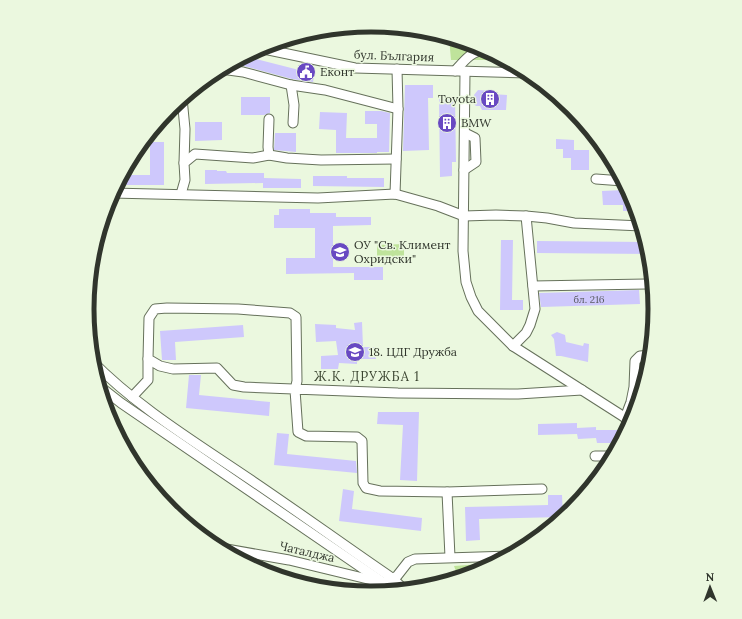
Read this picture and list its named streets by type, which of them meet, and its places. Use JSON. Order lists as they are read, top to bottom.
{
  "streets": {
    "street": ["бул. България", "Чаталджа"]
  },
  "districts": ["Ж.К. ДРУЖБА 1"],
  "places": {
    "public building": ["Еконт"],
    "building": ["Toyota", "BMW"],
    "school or university": ["ОУ \"Св. Климент Охридски\"", "18. ЦДГ Дружба"]
  },
  "house_numbers": ["бл. 216"],
  "north": "top"
}
